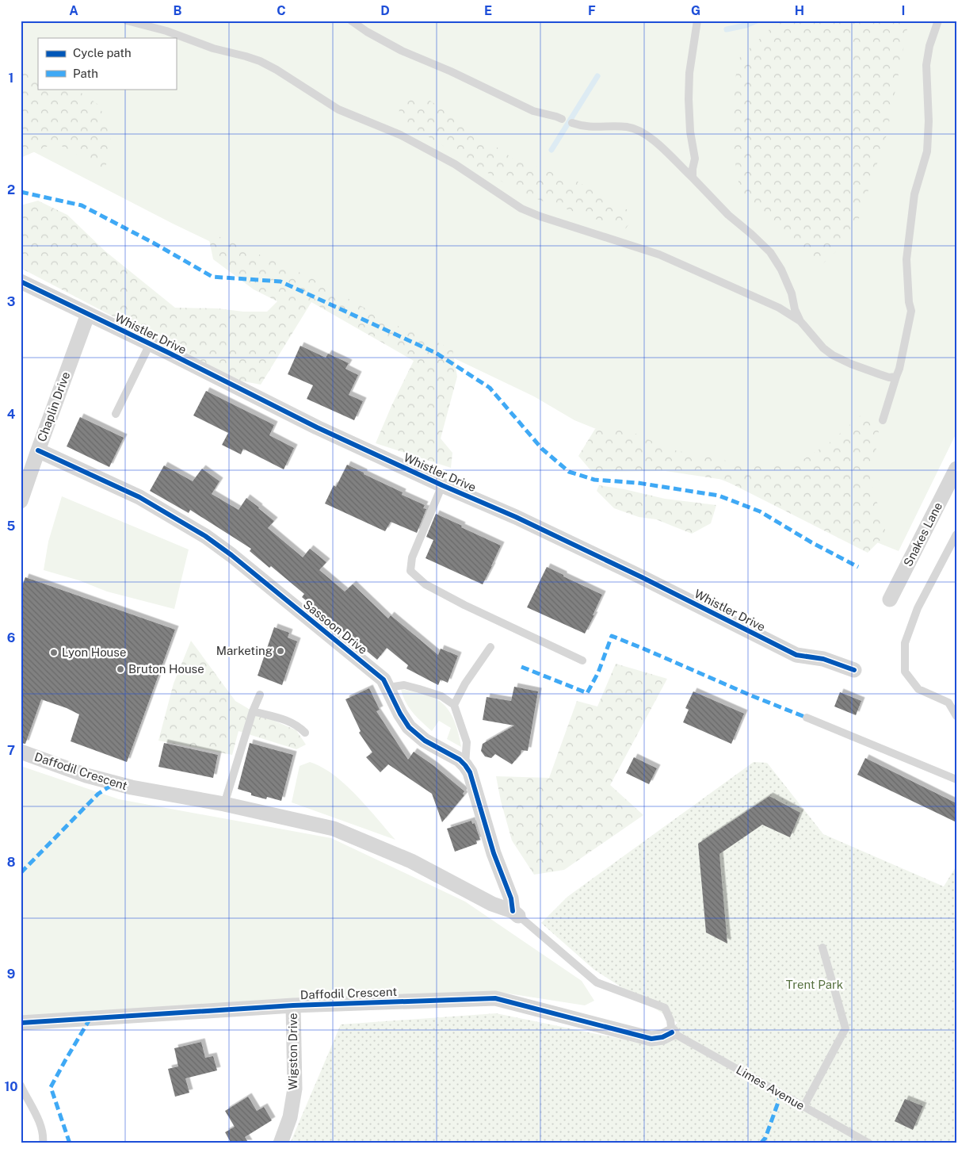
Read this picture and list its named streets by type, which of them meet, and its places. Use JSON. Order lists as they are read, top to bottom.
{
  "streets": {
    "street": [
      "Whistler Drive",
      "Chaplin Drive",
      "Snakes Lane",
      "Sassoon Drive",
      "Daffodil Crescent",
      "Wigston Drive"
    ],
    "lane": ["Limes Avenue"]
  },
  "crossings": [
    ["Whistler Drive", "Chaplin Drive"],
    ["Chaplin Drive", "Sassoon Drive"],
    ["Daffodil Crescent", "Wigston Drive"],
    ["Daffodil Crescent", "Limes Avenue"]
  ],
  "parks": ["Trent Park"],
  "places": ["Marketing", "Lyon House", "Bruton House"],
  "legend": ["Cycle path", "Path"],
  "grid": {
    "columns": [
      "A",
      "B",
      "C",
      "D",
      "E",
      "F",
      "G",
      "H",
      "I"
    ],
    "rows": [
      "1",
      "2",
      "3",
      "4",
      "5",
      "6",
      "7",
      "8",
      "9",
      "10"
    ]
  }
}
